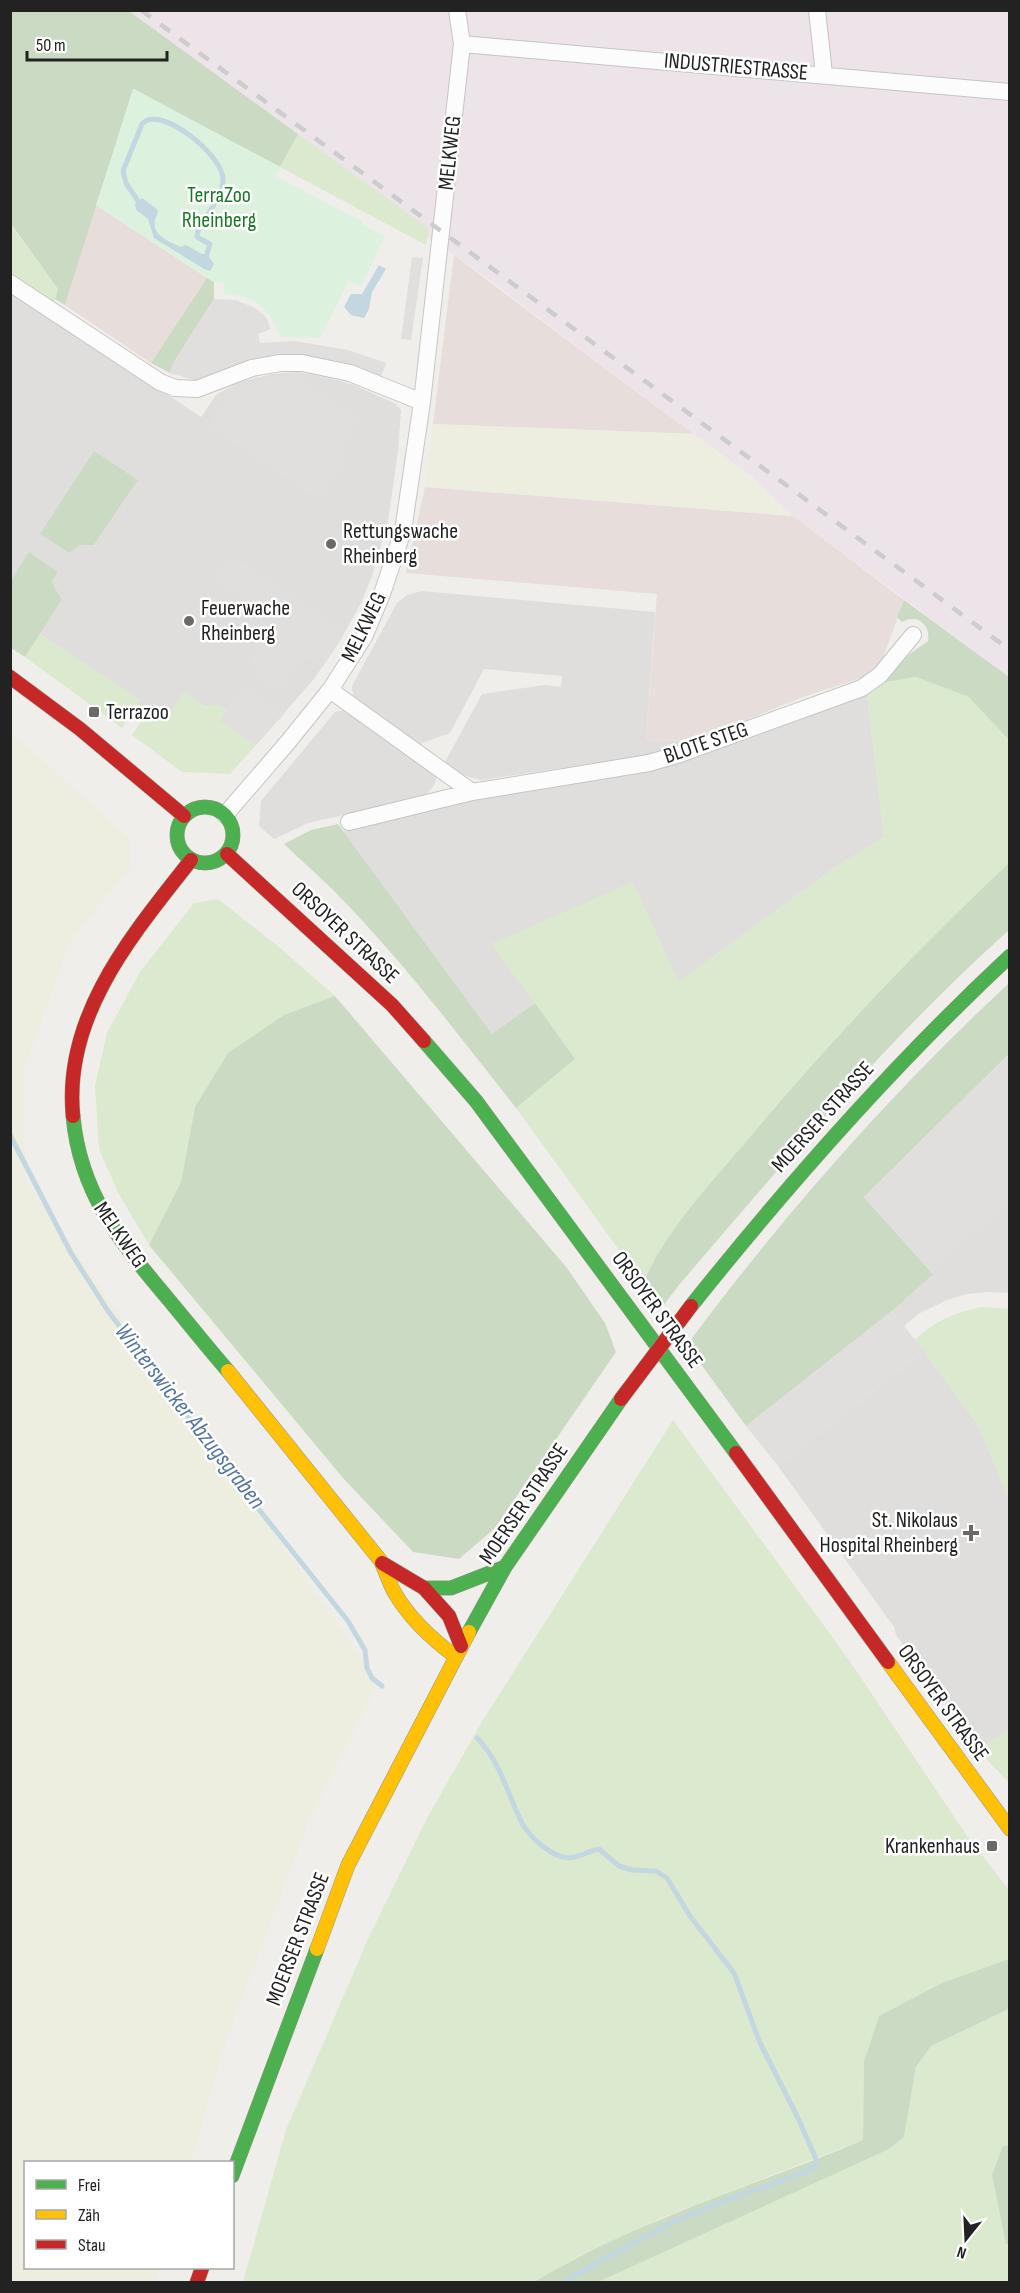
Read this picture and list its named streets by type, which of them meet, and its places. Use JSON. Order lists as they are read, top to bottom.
{
  "streets": {
    "main road": ["MELKWEG", "ORSOYER STRASSE", "MOERSER STRASSE"],
    "street": ["INDUSTRIESTRASSE", "BLOTE STEG"]
  },
  "crossings": [
    ["INDUSTRIESTRASSE", "MELKWEG"],
    ["MELKWEG", "ORSOYER STRASSE"],
    ["MELKWEG", "MOERSER STRASSE"]
  ],
  "water": ["Winterswicker Abzugsgraben"],
  "parks": ["TerraZoo Rheinberg"],
  "places": {
    "other": ["Rettungswache Rheinberg", "Feuerwache Rheinberg"],
    "transit": ["Terrazoo", "Krankenhaus"],
    "health": ["St. Nikolaus Hospital Rheinberg"]
  },
  "legend": ["Frei", "Zäh", "Stau"],
  "scale_bar": "50 m",
  "north": "bottom"
}
